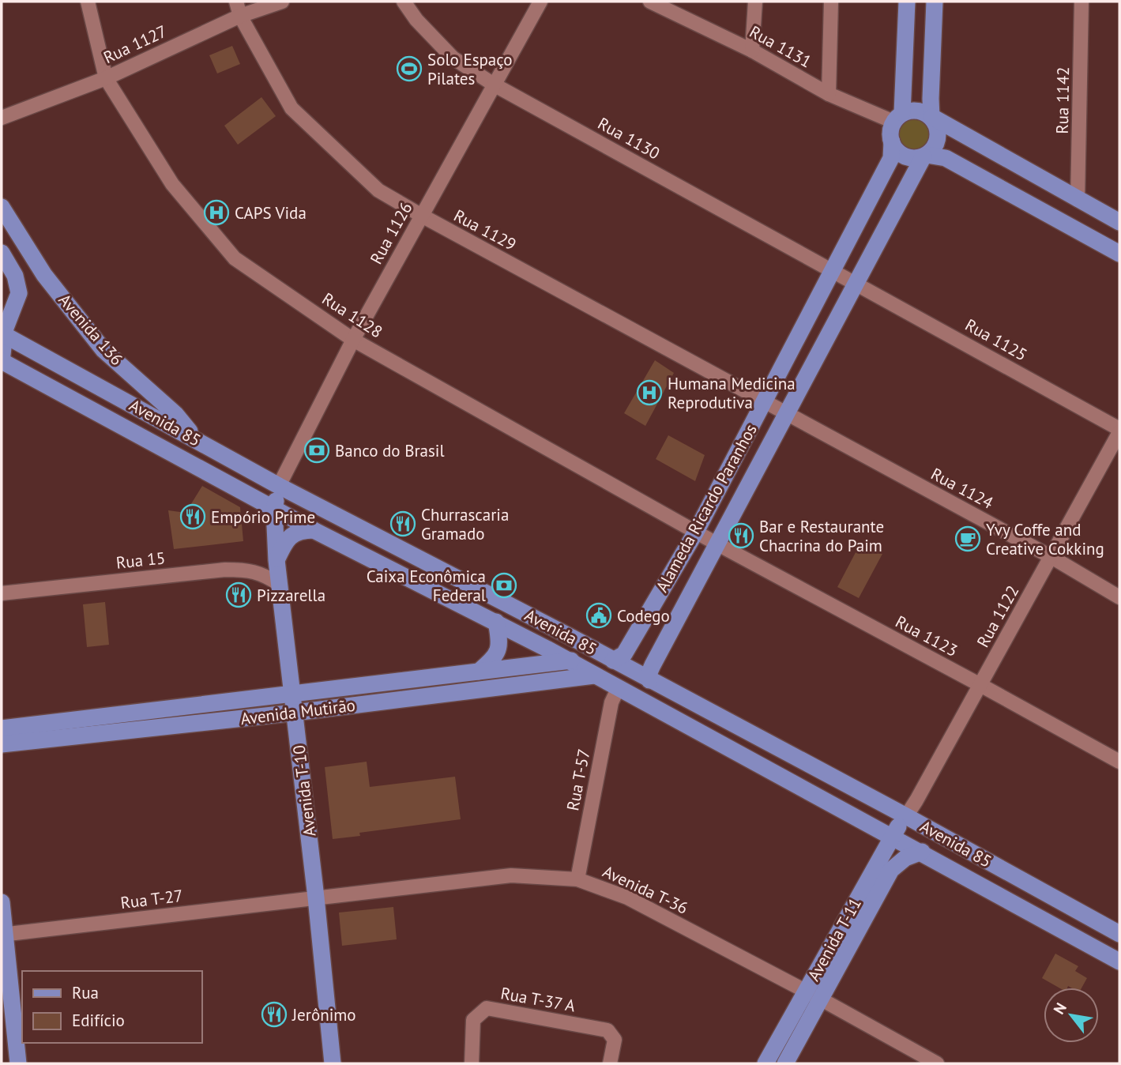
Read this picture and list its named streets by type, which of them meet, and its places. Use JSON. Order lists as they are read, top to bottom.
{
  "streets": {
    "main road": [
      "Avenida 136",
      "Avenida 85",
      "Alameda Ricardo Paranhos",
      "Avenida Mutirão",
      "Avenida T-10",
      "Avenida T-11"
    ],
    "street": [
      "Rua 1127",
      "Rua 1131",
      "Rua 1142",
      "Rua 1130",
      "Rua 1129",
      "Rua 1126",
      "Rua 1128",
      "Rua 1125",
      "Rua 1124",
      "Rua 15",
      "Rua 1122",
      "Rua 1123",
      "Rua T-57",
      "Avenida T-36",
      "Rua T-27",
      "Rua T-37 A"
    ]
  },
  "crossings": [
    ["Rua 1127", "Rua 1129"],
    ["Rua 1127", "Rua 1128"],
    ["Rua 1131", "Alameda Ricardo Paranhos"],
    ["Rua 1130", "Rua 1126"],
    ["Rua 1130", "Rua 1125"],
    ["Rua 1130", "Alameda Ricardo Paranhos"],
    ["Rua 1129", "Rua 1126"],
    ["Rua 1129", "Rua 1124"],
    ["Rua 1129", "Alameda Ricardo Paranhos"],
    ["Rua 1126", "Rua 1128"],
    ["Rua 1126", "Avenida 85"],
    ["Rua 1126", "Avenida T-10"],
    ["Rua 1128", "Alameda Ricardo Paranhos"],
    ["Rua 1128", "Rua 1123"],
    ["Avenida 136", "Avenida 85"],
    ["Rua 1125", "Alameda Ricardo Paranhos"],
    ["Rua 1125", "Rua 1122"],
    ["Avenida 85", "Alameda Ricardo Paranhos"],
    ["Avenida 85", "Rua 1122"],
    ["Avenida 85", "Avenida Mutirão"],
    ["Avenida 85", "Rua T-57"],
    ["Avenida 85", "Avenida T-10"],
    ["Avenida 85", "Avenida T-11"],
    ["Rua 1124", "Alameda Ricardo Paranhos"],
    ["Rua 1124", "Rua 1122"],
    ["Alameda Ricardo Paranhos", "Rua 1123"],
    ["Rua 15", "Avenida T-10"],
    ["Rua 1122", "Rua 1123"],
    ["Rua 1122", "Avenida T-11"],
    ["Avenida Mutirão", "Avenida T-10"],
    ["Rua T-57", "Avenida T-36"],
    ["Avenida T-10", "Avenida T-36"],
    ["Avenida T-10", "Rua T-27"],
    ["Avenida T-36", "Rua T-27"],
    ["Avenida T-36", "Avenida T-11"]
  ],
  "places": {
    "sports": ["Solo Espaço Pilates"],
    "hospital": ["CAPS Vida", "Humana Medicina Reprodutiva"],
    "bank": ["Banco do Brasil", "Caixa Econômica Federal"],
    "restaurant": [
      "Empório Prime",
      "Churrascaria Gramado",
      "Bar e Restaurante Chacrina do Paim",
      "Pizzarella",
      "Jerônimo"
    ],
    "cafe": ["Yvy Coffe and Creative Cokking"],
    "public building": ["Codego"]
  },
  "legend": ["Rua", "Edifício"],
  "north": "top left"
}
